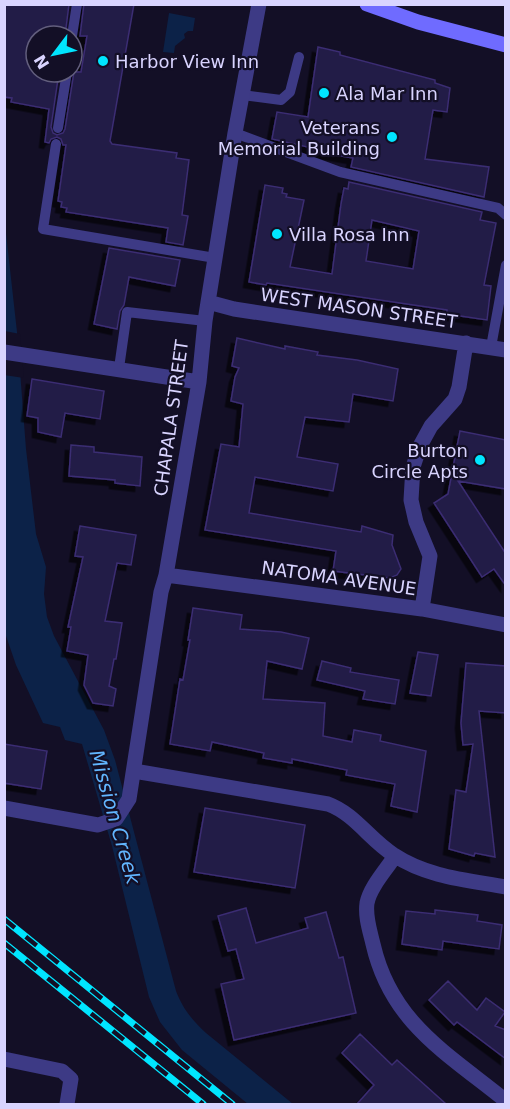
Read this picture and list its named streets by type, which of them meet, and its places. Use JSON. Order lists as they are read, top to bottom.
{
  "streets": {
    "street": ["WEST MASON STREET", "CHAPALA STREET", "NATOMA AVENUE"]
  },
  "crossings": [
    ["WEST MASON STREET", "CHAPALA STREET"],
    ["CHAPALA STREET", "NATOMA AVENUE"]
  ],
  "water": ["Mission Creek"],
  "places": [
    "Harbor View Inn",
    "Ala Mar Inn",
    "Veterans Memorial Building",
    "Villa Rosa Inn",
    "Burton Circle Apts"
  ],
  "north": "bottom left"
}
